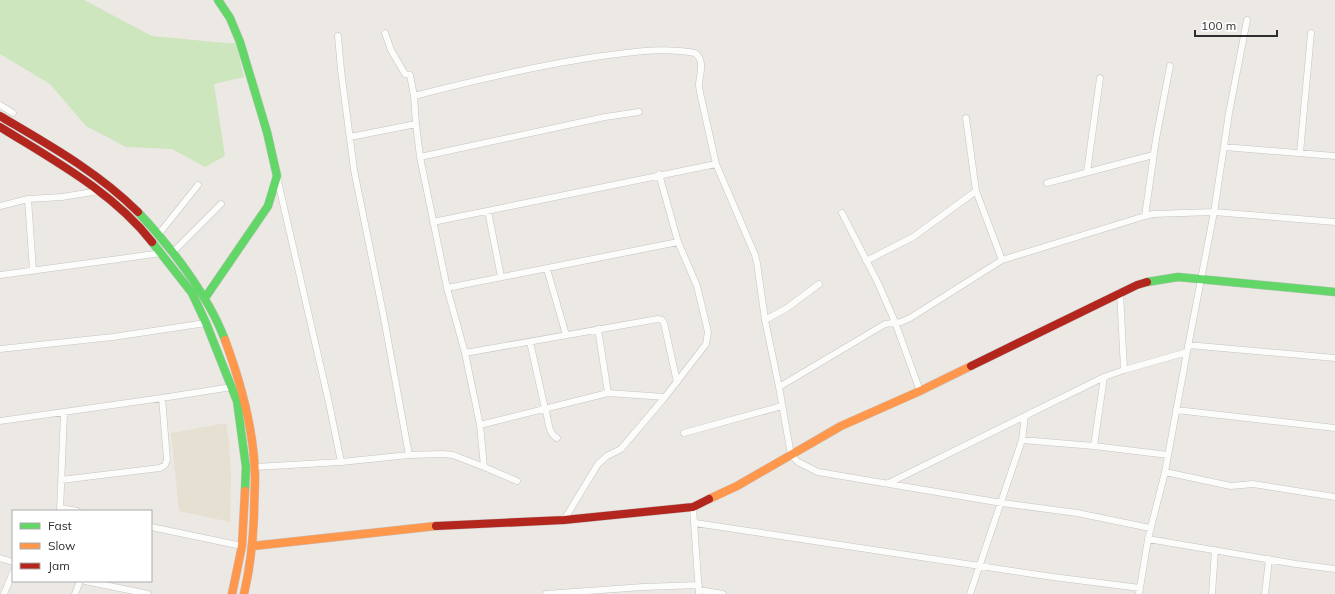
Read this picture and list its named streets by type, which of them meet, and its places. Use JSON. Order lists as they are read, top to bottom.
{
  "legend": ["Fast", "Slow", "Jam"],
  "scale_bar": "100 m"
}
